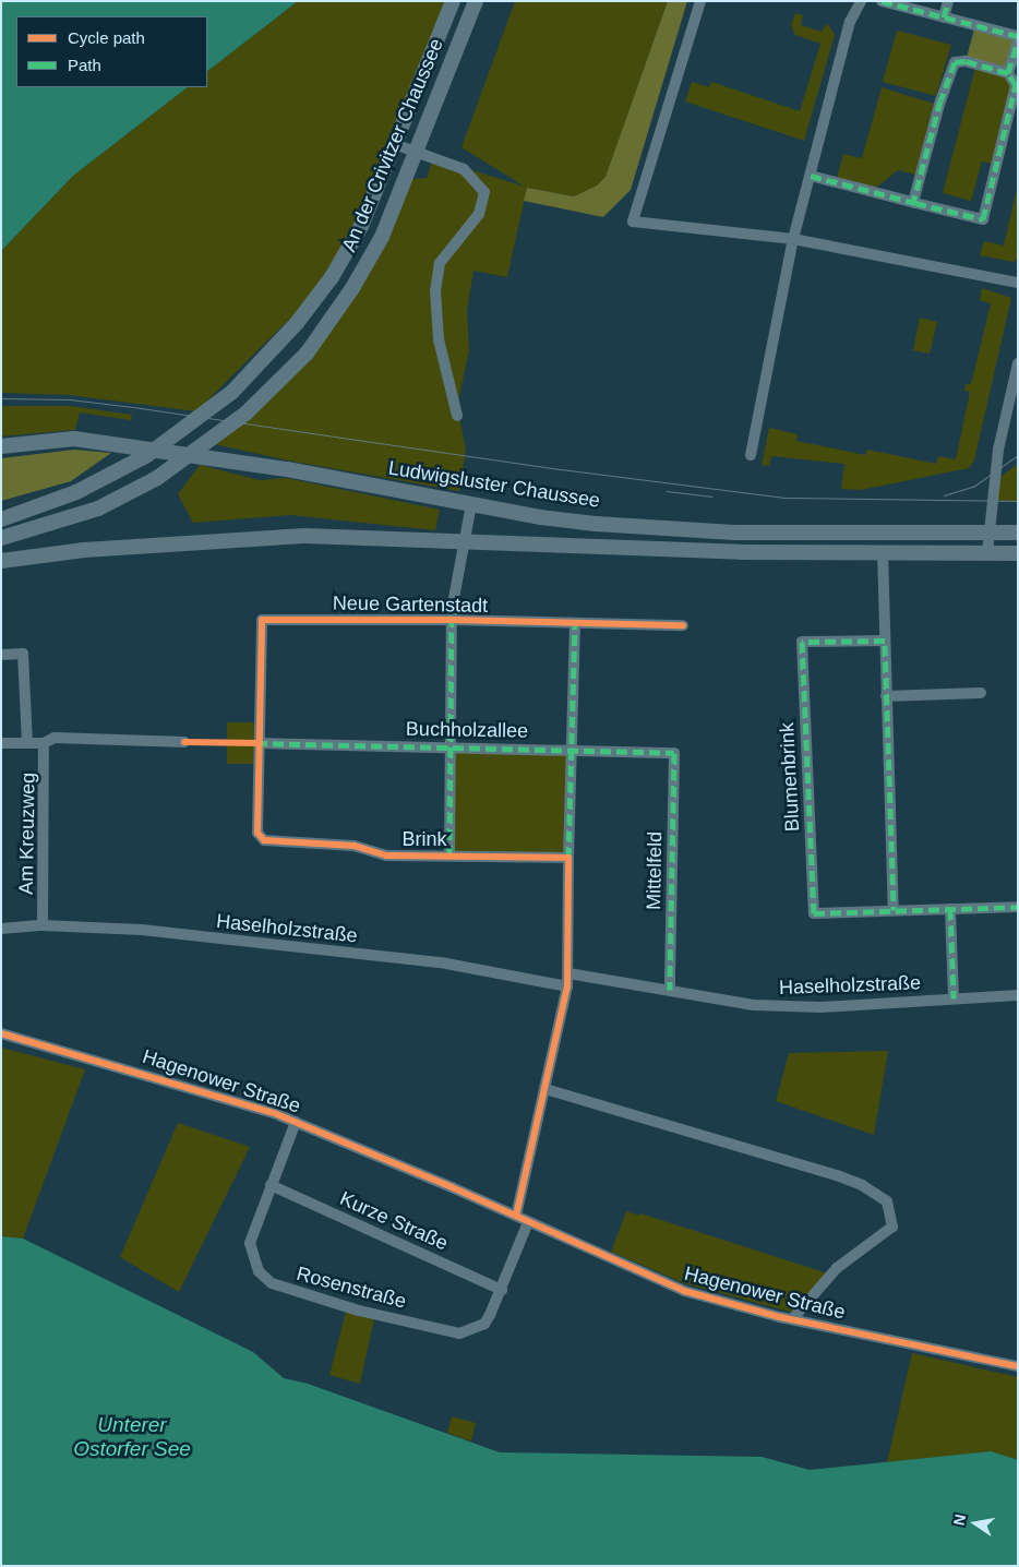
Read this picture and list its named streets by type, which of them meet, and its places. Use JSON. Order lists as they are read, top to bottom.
{
  "streets": {
    "street": [
      "An der Crivitzer Chaussee",
      "Ludwigsluster Chaussee",
      "Neue Gartenstadt",
      "Buchholzallee",
      "Blumenbrink",
      "Am Kreuzweg",
      "Brink",
      "Mittelfeld",
      "Haselholzstraße",
      "Hagenower Straße",
      "Kurze Straße",
      "Rosenstraße"
    ]
  },
  "crossings": [
    ["Ludwigsluster Chaussee", "Neue Gartenstadt"],
    ["Neue Gartenstadt", "Buchholzallee"],
    ["Neue Gartenstadt", "Brink"],
    ["Buchholzallee", "Brink"],
    ["Buchholzallee", "Mittelfeld"],
    ["Am Kreuzweg", "Haselholzstraße"],
    ["Mittelfeld", "Haselholzstraße"],
    ["Hagenower Straße", "Rosenstraße"],
    ["Kurze Straße", "Rosenstraße"]
  ],
  "water": ["Unterer Ostorfer See"],
  "legend": ["Cycle path", "Path"],
  "north": "left"
}
